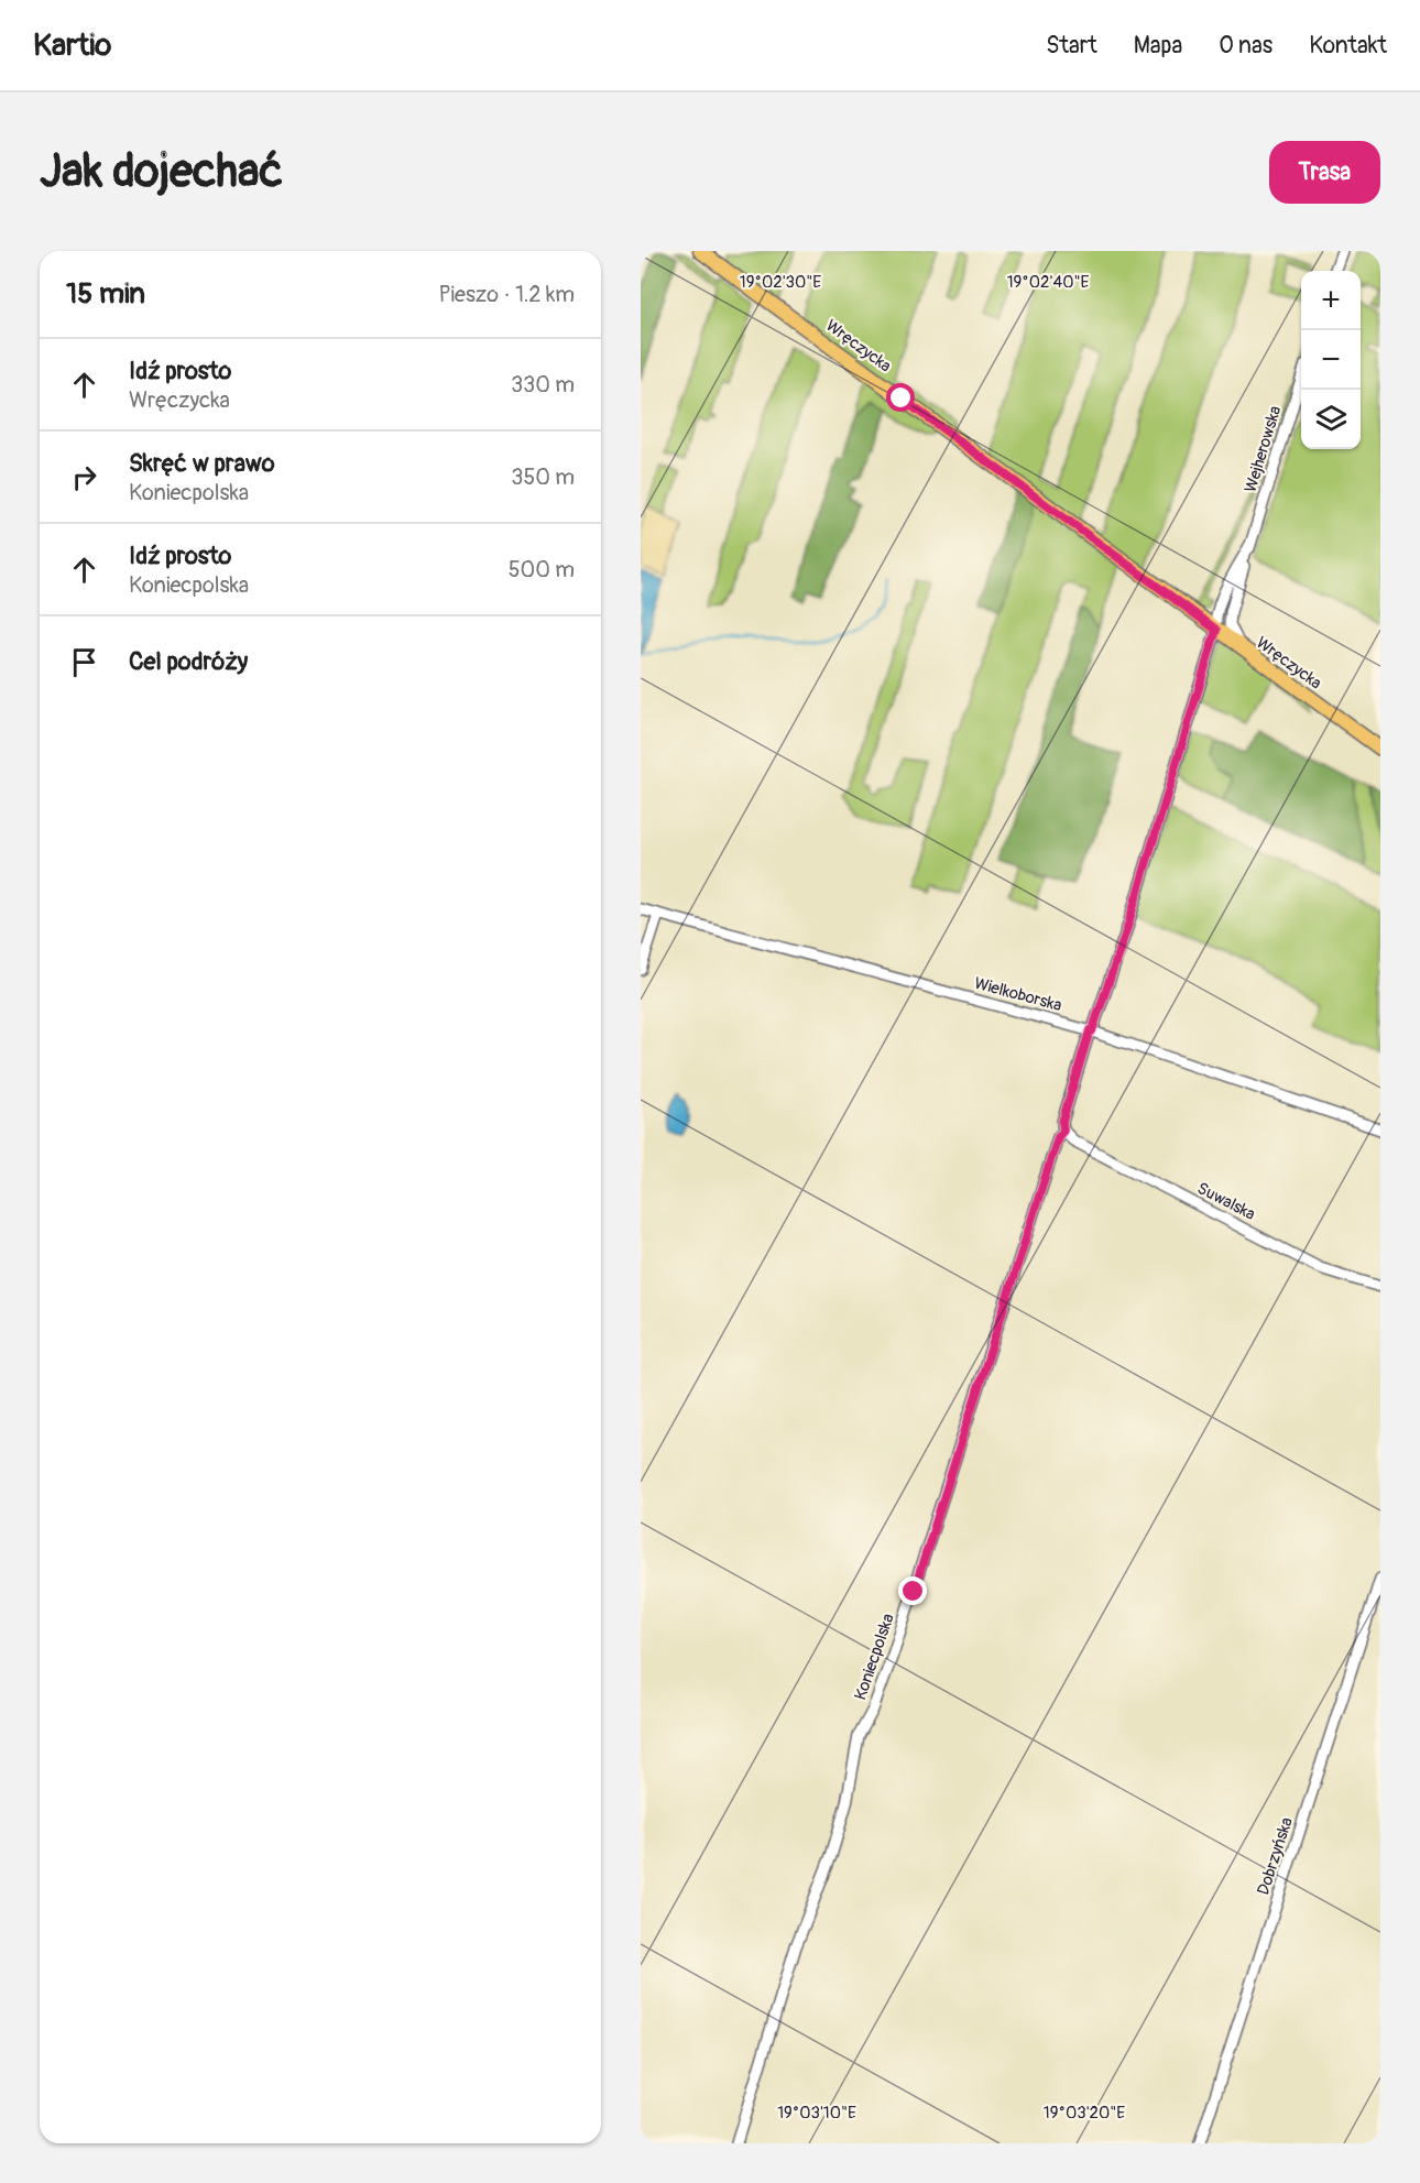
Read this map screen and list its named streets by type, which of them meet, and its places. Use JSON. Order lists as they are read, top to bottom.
{
  "streets": {
    "main road": ["Wręczycka"],
    "street": [
      "Wejherowska",
      "Wielkoborska",
      "Suwalska",
      "Koniecpolska",
      "Dobrzyńska"
    ]
  },
  "crossings": [
    ["Wręczycka", "Koniecpolska"],
    ["Wielkoborska", "Koniecpolska"],
    ["Suwalska", "Koniecpolska"]
  ],
  "page": {
    "header": "Kartio",
    "nav": [
      "Start",
      "Mapa",
      "O nas",
      "Kontakt"
    ],
    "buttons": "Trasa",
    "title": "Jak dojechać",
    "heading": ["15 min", "Pieszo · 1.2 km"],
    "map_buttons": ["+", "−"],
    "list": [
      ["Idź prosto", "Wręczycka", "330 m"],
      ["Skręć w prawo", "Koniecpolska", "350 m"],
      ["Idź prosto", "Koniecpolska", "500 m"],
      "Cel podróży"
    ]
  },
  "coordinates": [
    "19°02'30\"E",
    "19°02'40\"E",
    "19°03'10\"E",
    "19°03'20\"E"
  ]
}
